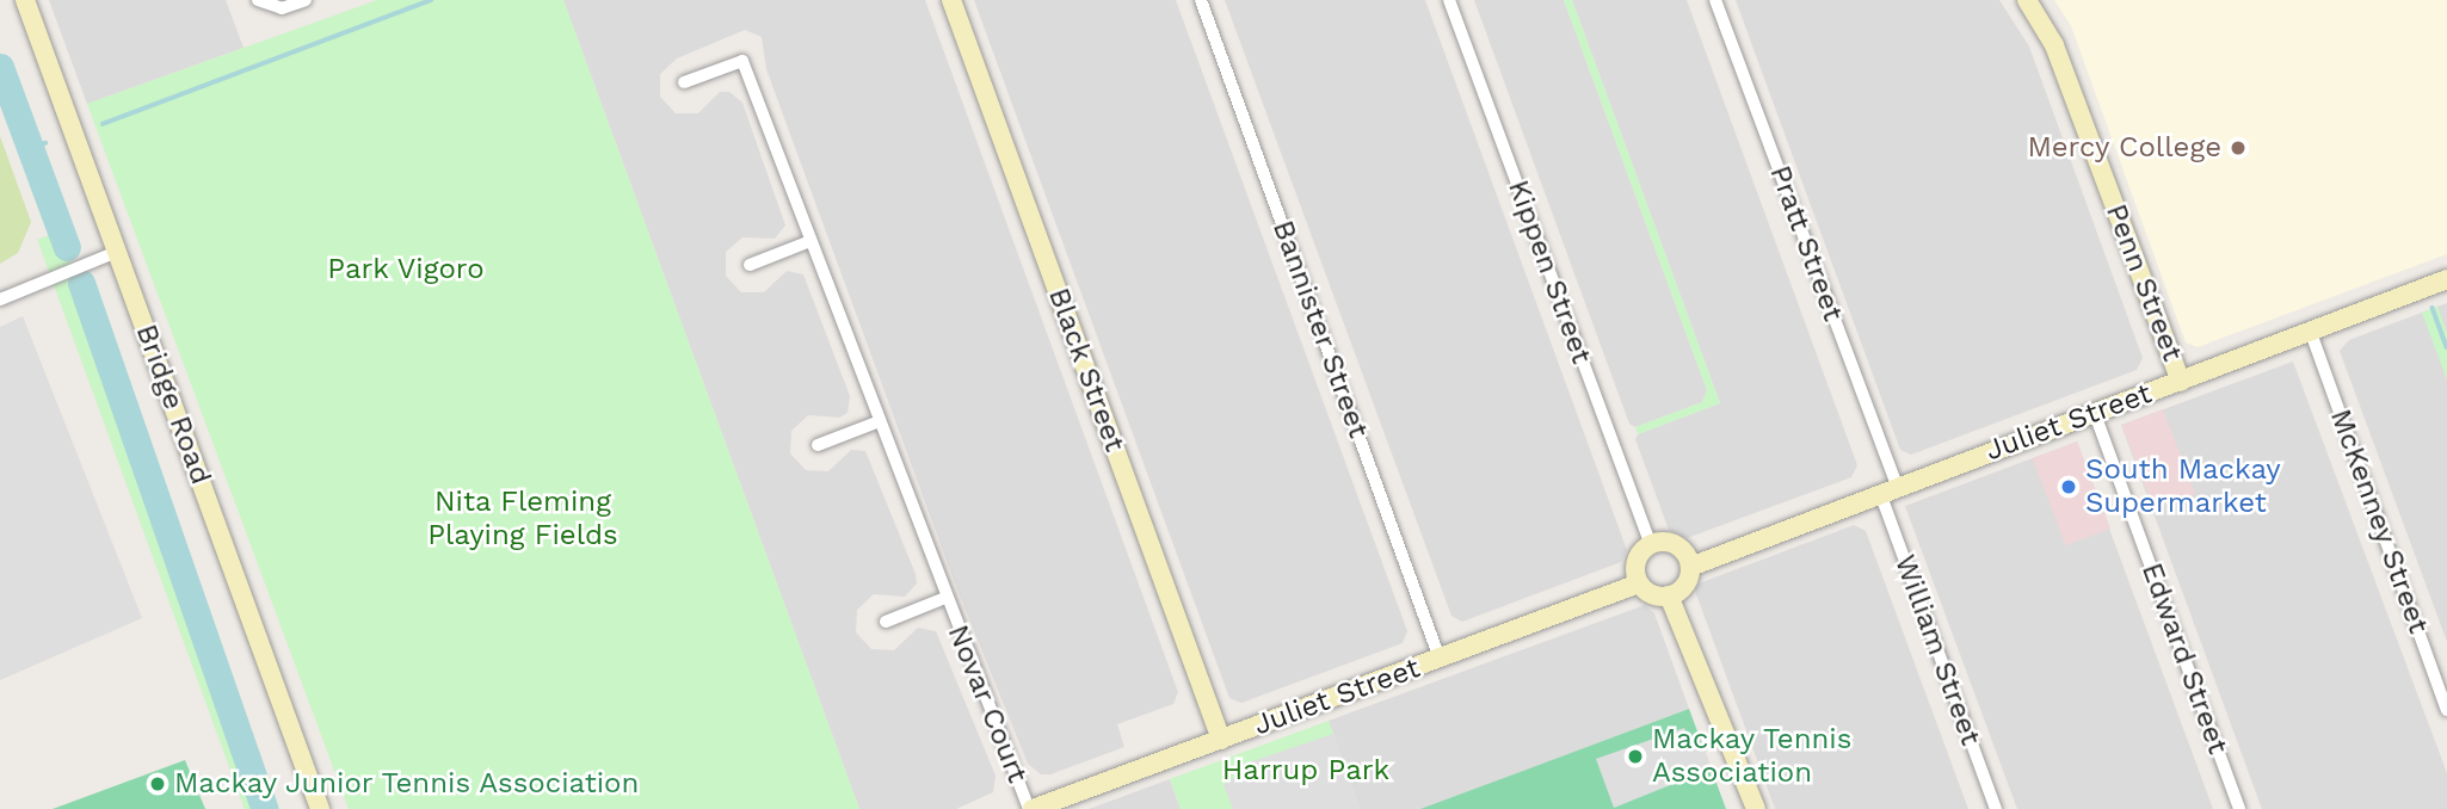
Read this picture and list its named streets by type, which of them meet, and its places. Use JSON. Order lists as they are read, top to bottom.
{
  "streets": {
    "street": [
      "Pratt Street",
      "Kippen Street",
      "Penn Street",
      "Bannister Street",
      "Black Street",
      "Bridge Road",
      "Juliet Street",
      "McKenney Street",
      "William Street",
      "Edward Street",
      "Novar Court"
    ]
  },
  "crossings": [
    ["Pratt Street", "Juliet Street"],
    ["Pratt Street", "William Street"],
    ["Kippen Street", "Juliet Street"],
    ["Penn Street", "Juliet Street"],
    ["Bannister Street", "Juliet Street"],
    ["Black Street", "Juliet Street"],
    ["Juliet Street", "McKenney Street"],
    ["Juliet Street", "William Street"],
    ["Juliet Street", "Edward Street"],
    ["Juliet Street", "Novar Court"]
  ],
  "parks": ["Park Vigoro", "Nita Fleming Playing Fields", "Harrup Park"],
  "places": [
    "Mercy College",
    "South Mackay Supermarket",
    "Mackay Tennis Association",
    "Mackay Junior Tennis Association"
  ]
}
